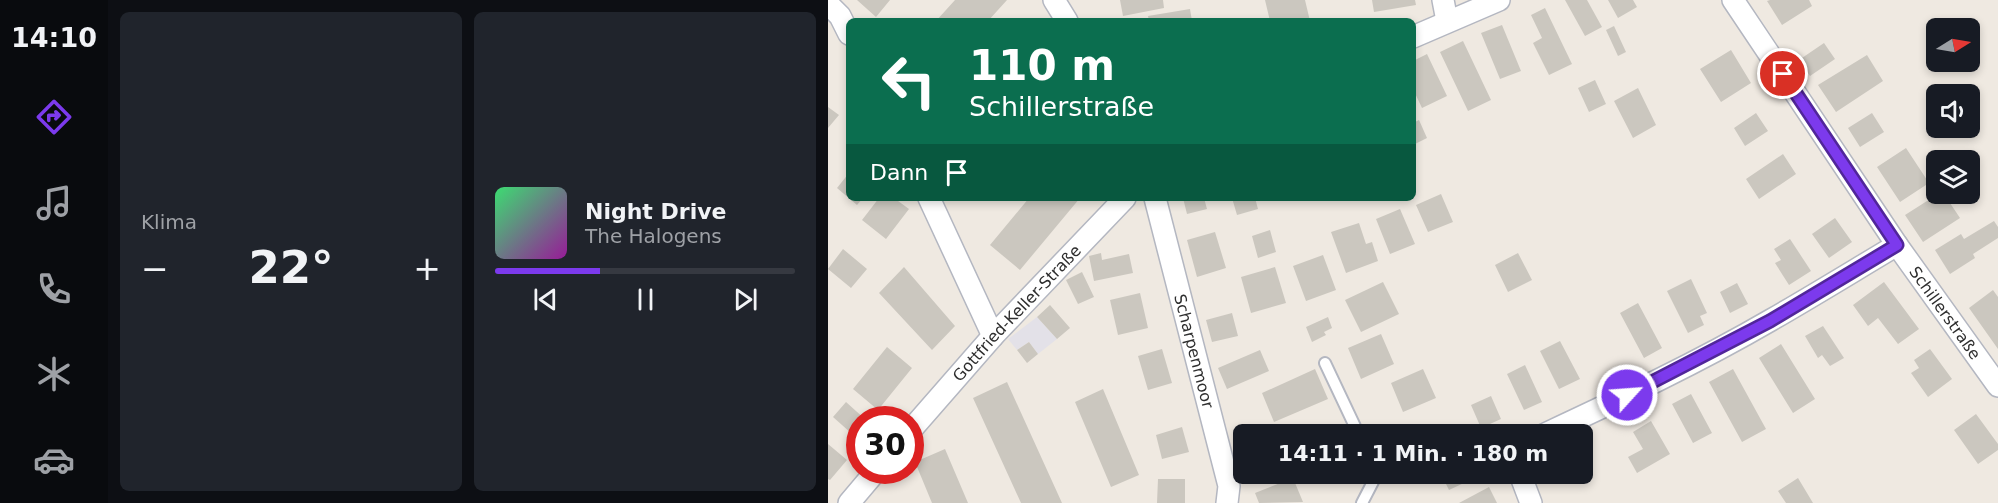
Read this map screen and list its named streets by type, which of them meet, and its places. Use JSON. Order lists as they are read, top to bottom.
{
  "streets": {
    "street": ["Schillerstraße", "Gottfried-Keller-Straße", "Scharpenmoor"]
  },
  "north": "right",
  "page": {
    "tabs": "14:10",
    "tile": "Klima",
    "turn": ["110 m", "Schillerstraße"],
    "then": "Dann",
    "song": ["Night Drive", "The Halogens"],
    "heat": ["−", "22°", "+"],
    "limit": "30",
    "trip": "14:11 · 1 Min. · 180 m"
  }
}
